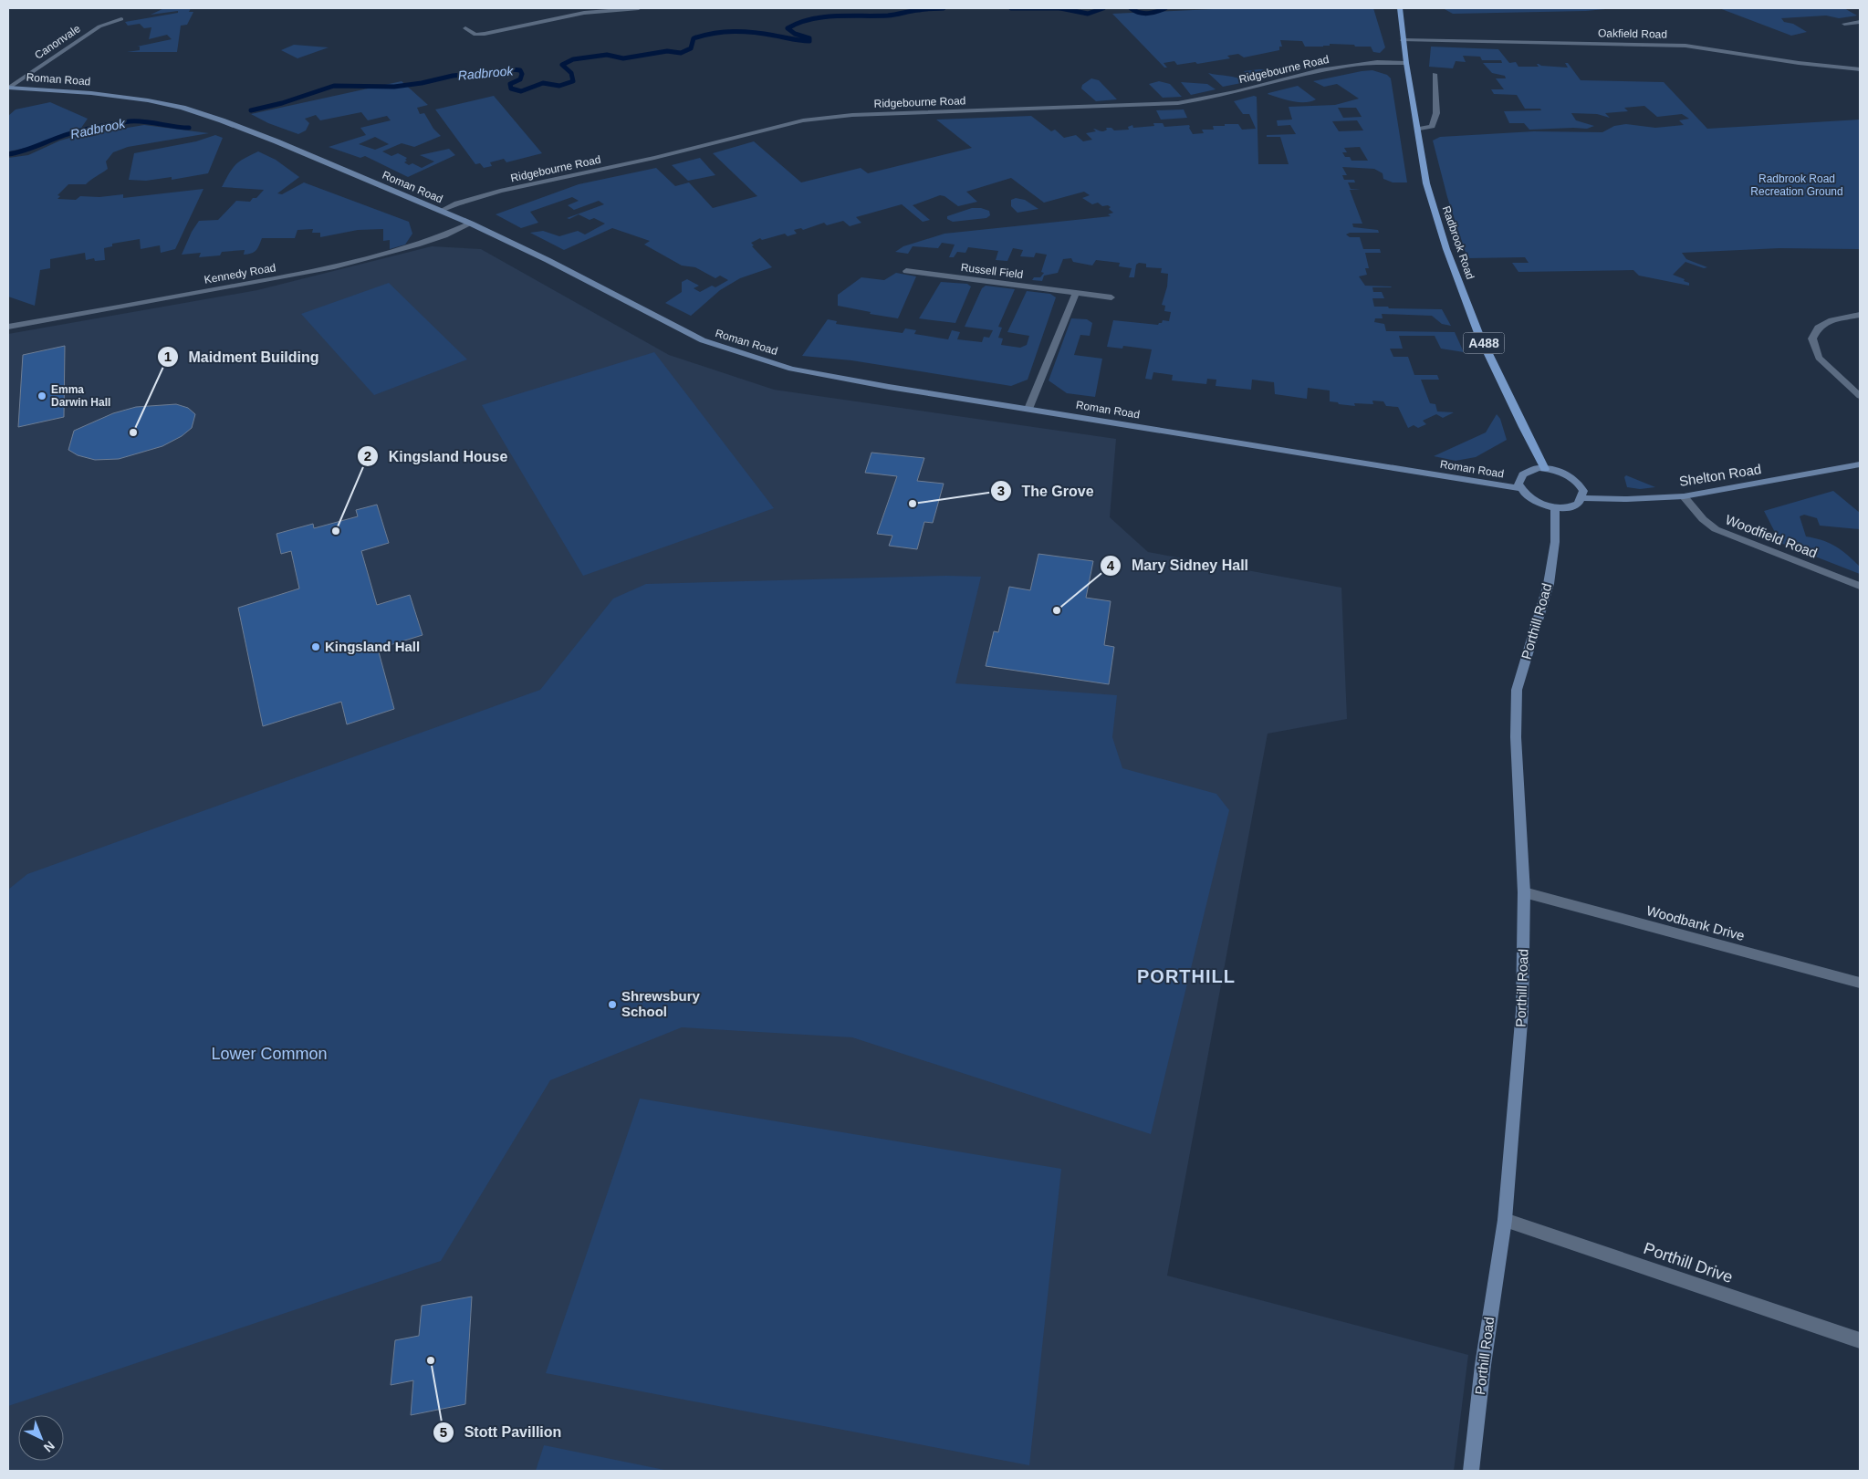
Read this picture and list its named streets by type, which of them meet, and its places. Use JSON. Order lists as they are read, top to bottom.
{
  "streets": {
    "main road": [
      "Roman Road",
      "Radbrook Road",
      "A488",
      "Shelton Road",
      "Porthill Road"
    ],
    "street": [
      "Oakfield Road",
      "Canonvale",
      "Ridgebourne Road",
      "Russell Field",
      "Kennedy Road",
      "Woodfield Road",
      "Woodbank Drive",
      "Porthill Drive"
    ]
  },
  "crossings": [
    ["Oakfield Road", "Radbrook Road"],
    ["Canonvale", "Roman Road"],
    ["Ridgebourne Road", "Roman Road"],
    ["Ridgebourne Road", "Radbrook Road"],
    ["Roman Road", "Kennedy Road"],
    ["Shelton Road", "Woodfield Road"],
    ["Porthill Road", "Woodbank Drive"],
    ["Porthill Road", "Porthill Drive"]
  ],
  "districts": ["PORTHILL"],
  "water": ["Radbrook"],
  "parks": ["Radbrook Road Recreation Ground", "Lower Common"],
  "places": [
    "Emma Darwin Hall",
    "Maidment Building",
    "The Grove",
    "Kingsland House",
    "Mary Sidney Hall",
    "Kingsland Hall",
    "Shrewsbury School",
    "Stott Pavillion"
  ],
  "north": "bottom right"
}
